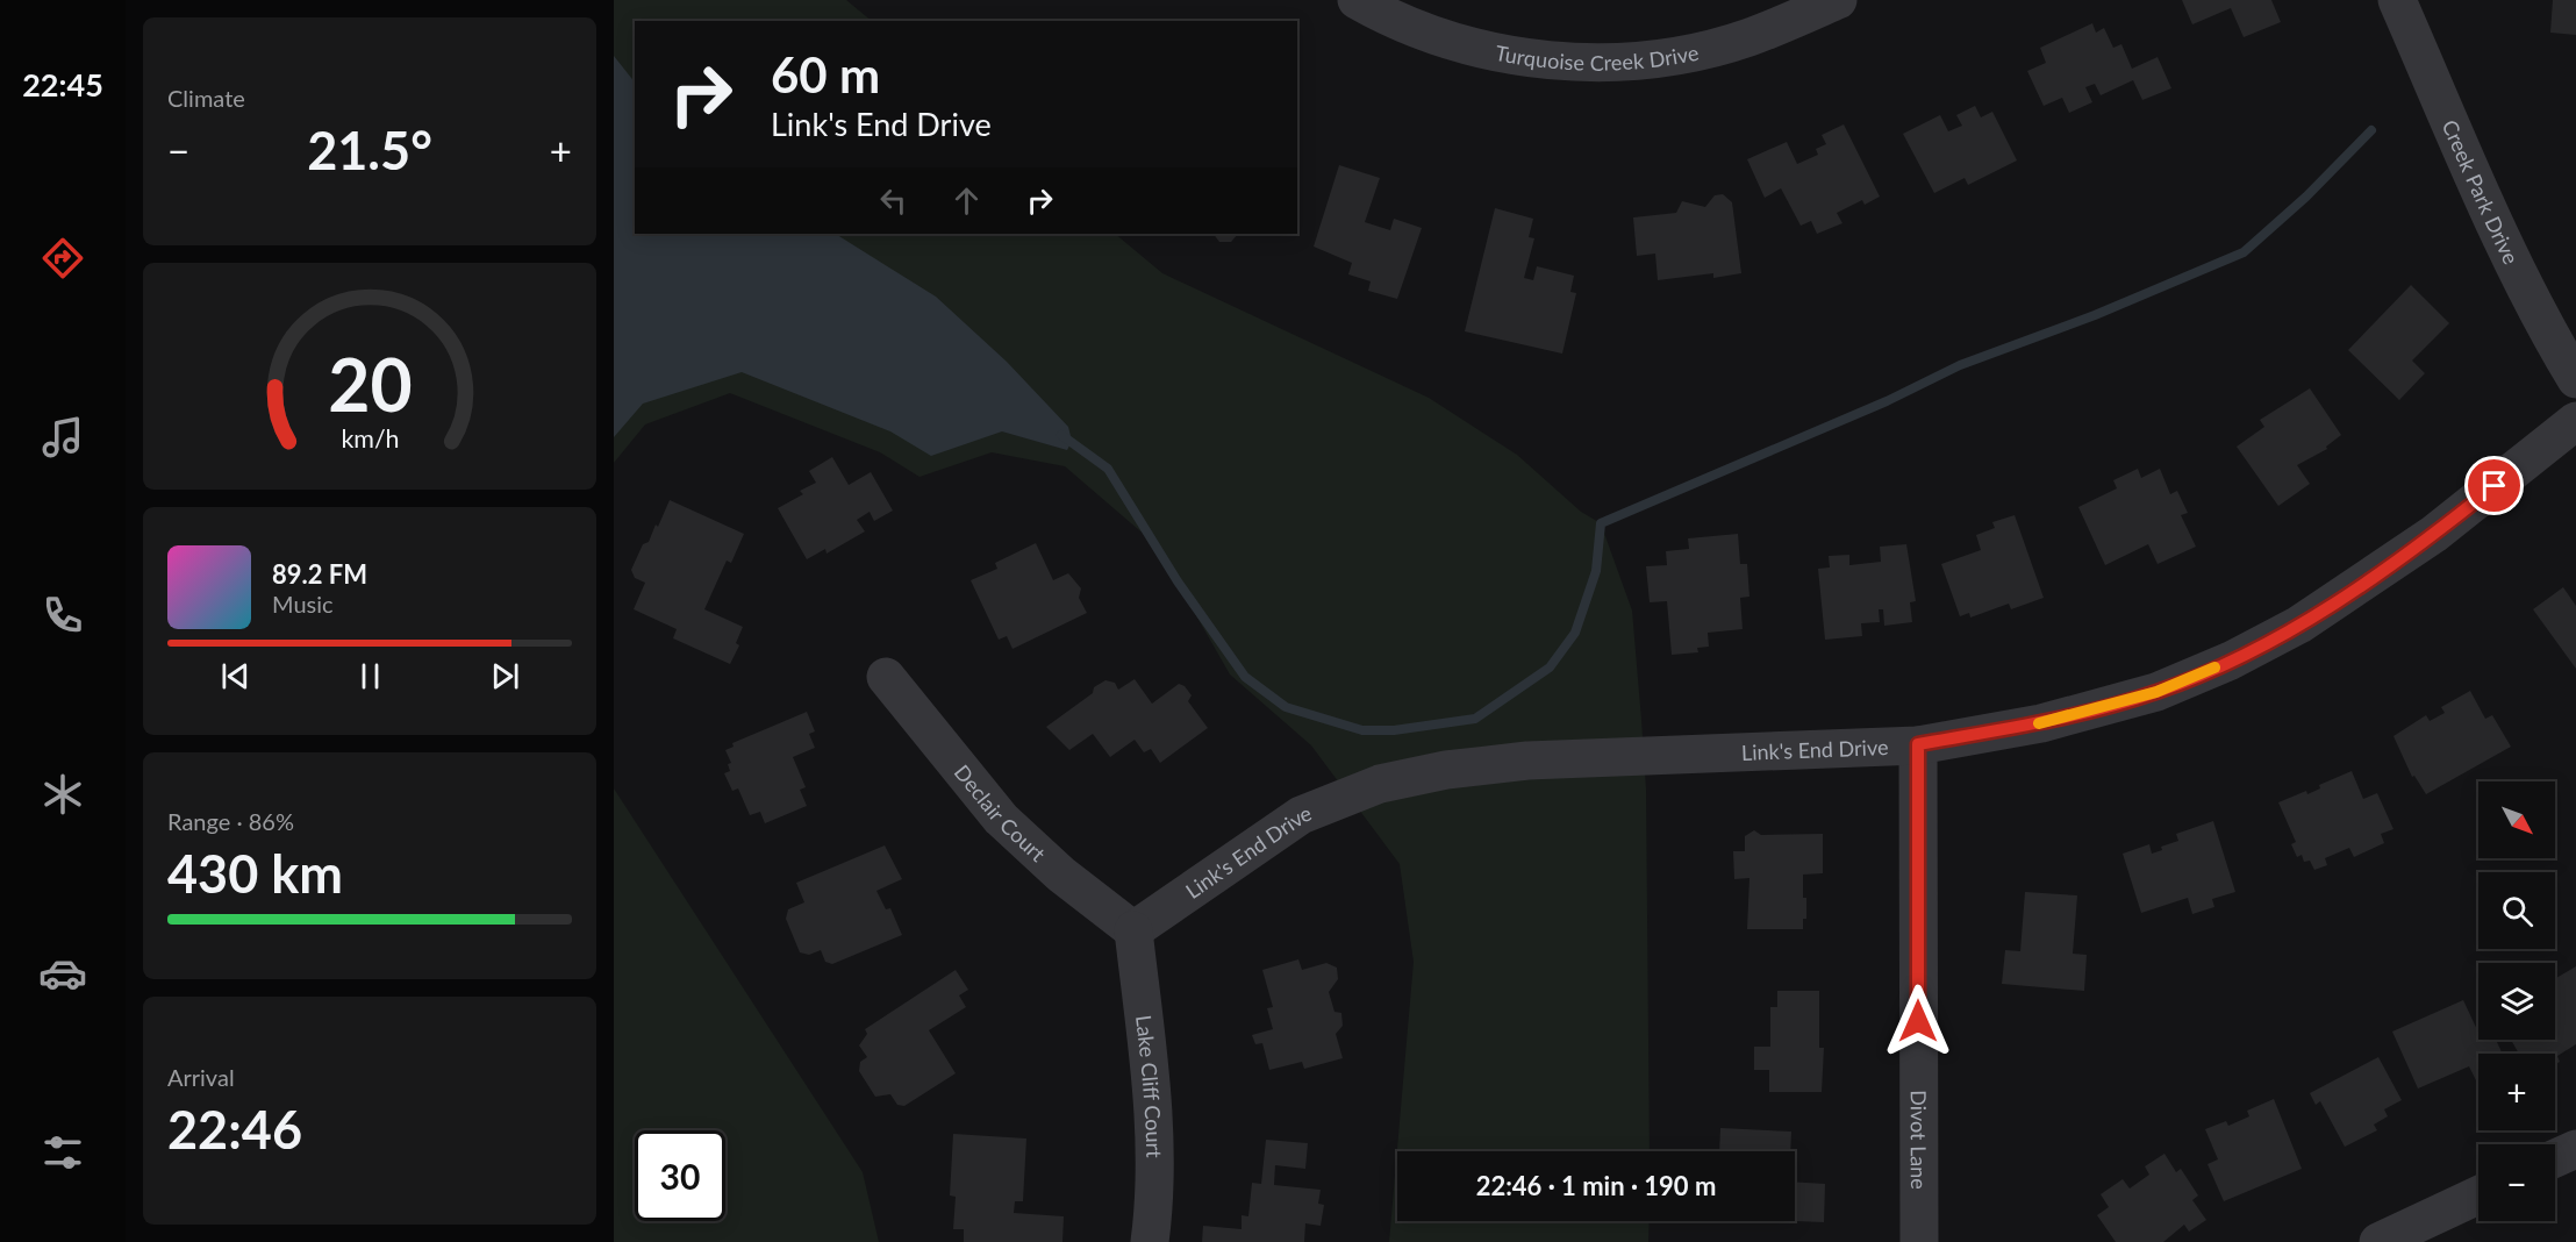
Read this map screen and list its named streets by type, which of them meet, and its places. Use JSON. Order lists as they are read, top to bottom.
{
  "streets": {
    "street": [
      "Turquoise Creek Drive",
      "Creek Park Drive",
      "Link's End Drive",
      "Declair Court",
      "Lake Cliff Court",
      "Divot Lane"
    ]
  },
  "crossings": [
    ["Link's End Drive", "Declair Court"],
    ["Link's End Drive", "Lake Cliff Court"],
    ["Link's End Drive", "Divot Lane"],
    ["Declair Court", "Lake Cliff Court"]
  ],
  "north": "bottom right",
  "page": {
    "tabs": "22:45",
    "tile": [
      "Climate",
      ["Range · 86%", "430 km"],
      ["Arrival", "22:46"]
    ],
    "turn": ["60 m", "Link's End Drive"],
    "heat": ["−", "21.5°", "+"],
    "song": ["89.2 FM", "Music"],
    "map_buttons": ["+", "−"],
    "limit": "30",
    "trip": "22:46 · 1 min · 190 m",
    "gauge": ["20", "km/h"]
  }
}
